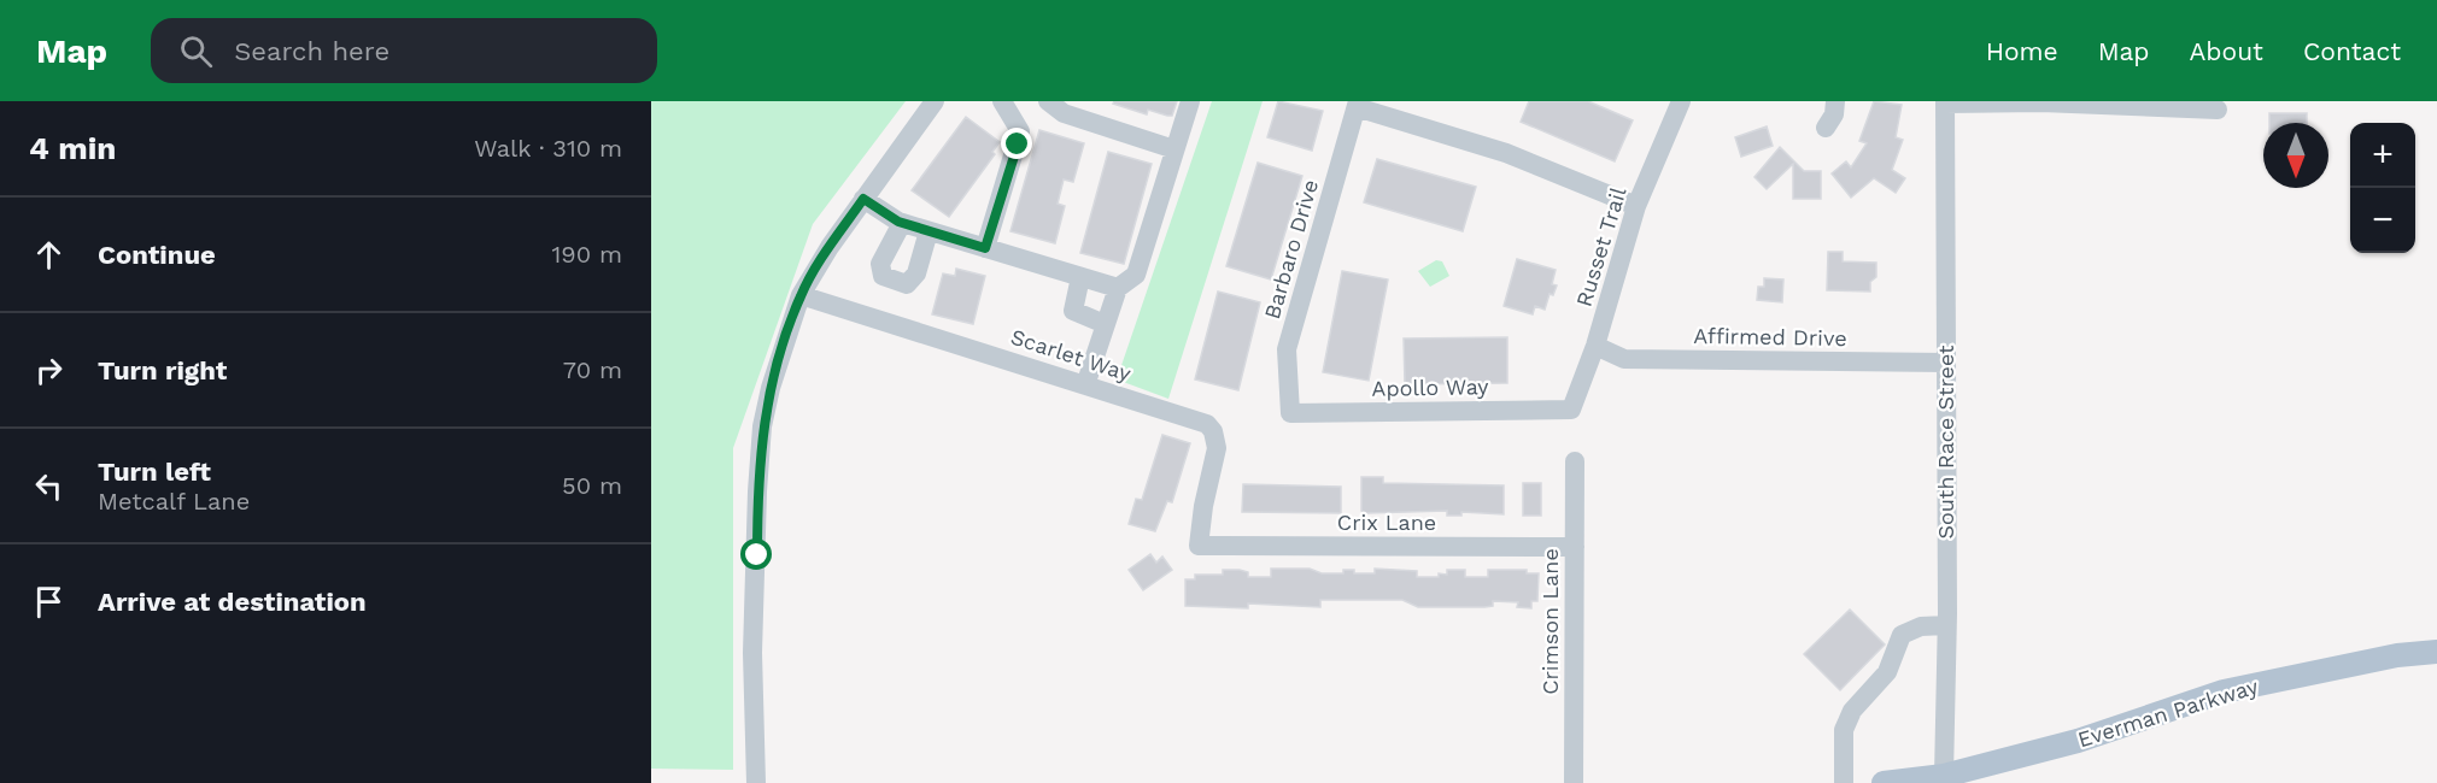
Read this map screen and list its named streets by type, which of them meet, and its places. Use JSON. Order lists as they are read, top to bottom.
{
  "streets": {
    "main road": ["Everman Parkway"],
    "street": [
      "Russet Trail",
      "Barbaro Drive",
      "Affirmed Drive",
      "Scarlet Way",
      "Apollo Way",
      "South Race Street",
      "Crix Lane",
      "Crimson Lane"
    ]
  },
  "crossings": [
    ["Russet Trail", "Affirmed Drive"],
    ["Russet Trail", "Apollo Way"],
    ["Barbaro Drive", "Apollo Way"],
    ["Affirmed Drive", "South Race Street"],
    ["Scarlet Way", "Crix Lane"],
    ["South Race Street", "Everman Parkway"],
    ["Crix Lane", "Crimson Lane"]
  ],
  "north": "bottom",
  "page": {
    "header": "Map",
    "search": "Search here",
    "nav": [
      "Home",
      "Map",
      "About",
      "Contact"
    ],
    "heading": ["4 min", "Walk · 310 m"],
    "map_buttons": ["+", "−"],
    "list": [
      ["Continue", "190 m"],
      ["Turn right", "70 m"],
      ["Turn left", "Metcalf Lane", "50 m"],
      "Arrive at destination"
    ]
  }
}
